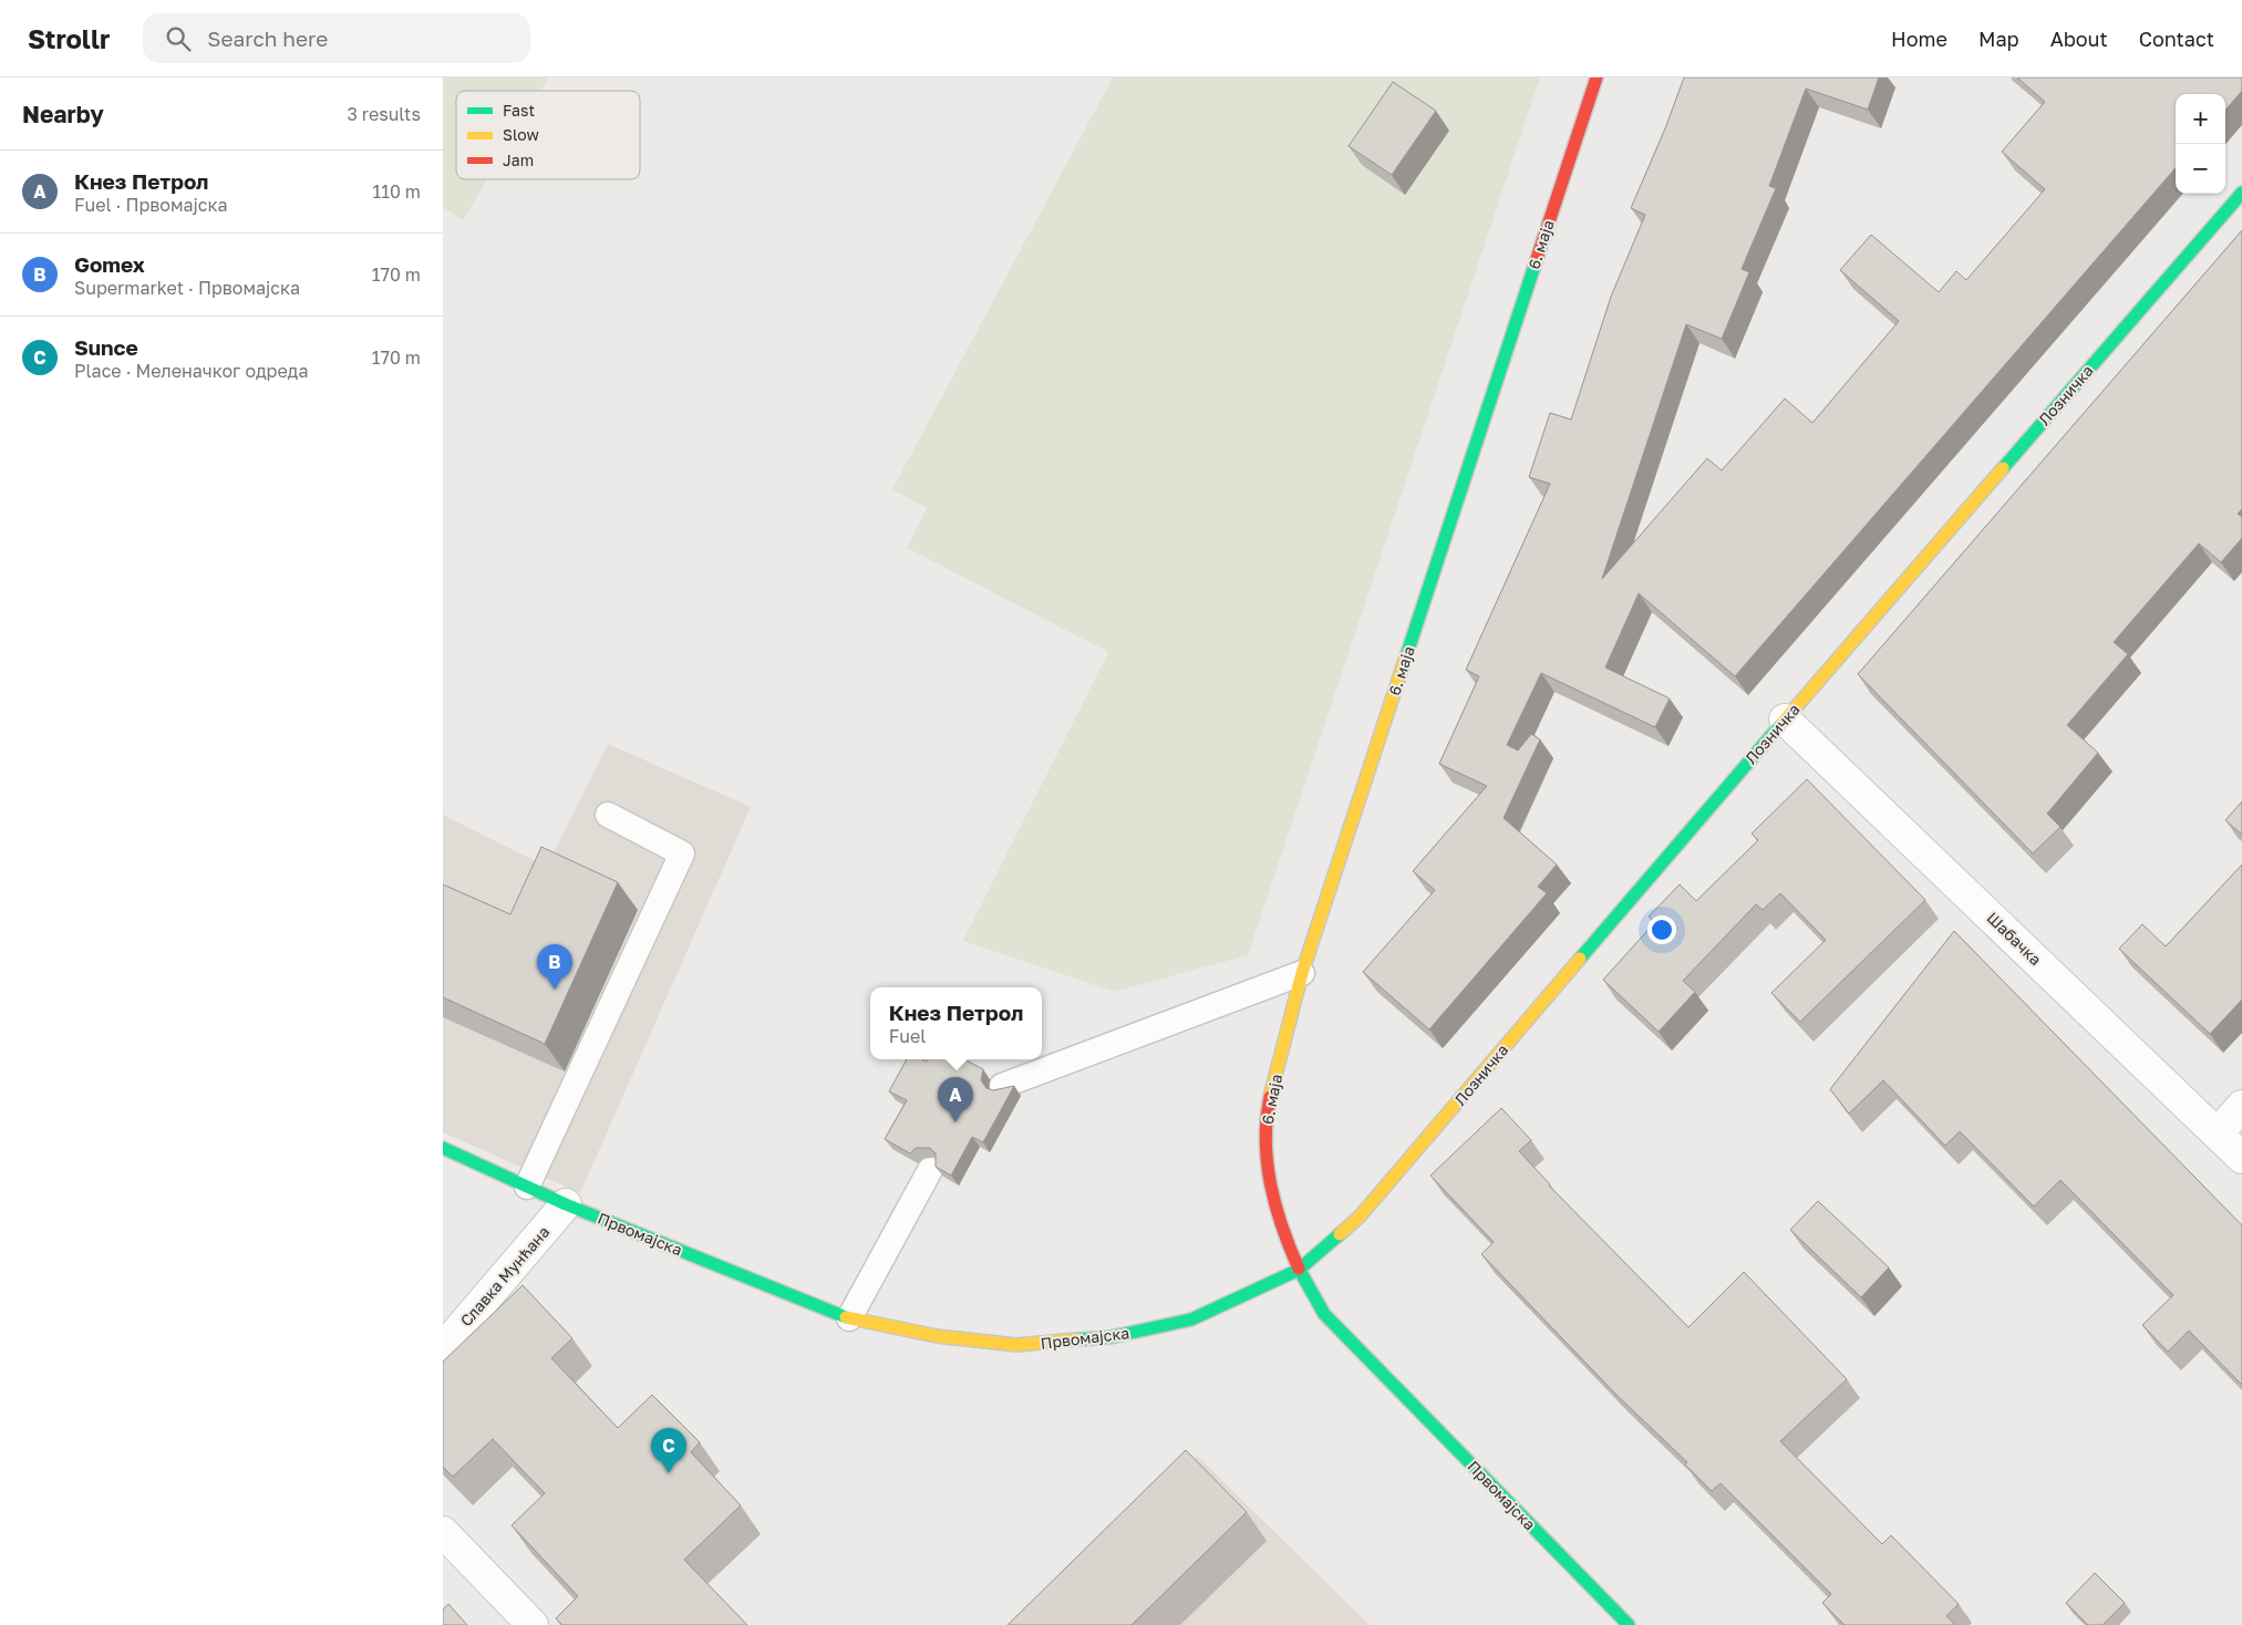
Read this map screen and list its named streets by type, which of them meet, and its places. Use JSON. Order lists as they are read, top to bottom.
{
  "streets": {
    "street": [
      "6. маја",
      "Лозничка",
      "Шабачка",
      "Првомајска",
      "Славка Мунћана"
    ]
  },
  "crossings": [
    ["6. маја", "Лозничка"],
    ["6. маја", "Првомајска"],
    ["Лозничка", "Шабачка"],
    ["Лозничка", "Првомајска"],
    ["Првомајска", "Славка Мунћана"]
  ],
  "legend": ["Fast", "Slow", "Jam"],
  "page": {
    "header": "Strollr",
    "search": "Search here",
    "nav": [
      "Home",
      "Map",
      "About",
      "Contact"
    ],
    "heading": ["Nearby", "3 results"],
    "map_buttons": ["+", "−"],
    "list": [
      {
        "mark": "A",
        "name": "Кнез Петрол",
        "note": "Fuel · Првомајска",
        "value": "110 m"
      },
      {
        "mark": "B",
        "name": "Gomex",
        "note": "Supermarket · Првомајска",
        "value": "170 m"
      },
      {
        "mark": "C",
        "name": "Sunce",
        "note": "Place · Меленачког одреда",
        "value": "170 m"
      }
    ],
    "pins": ["B", "A", "C"],
    "popup": ["Кнез Петрол", "Fuel"]
  }
}
